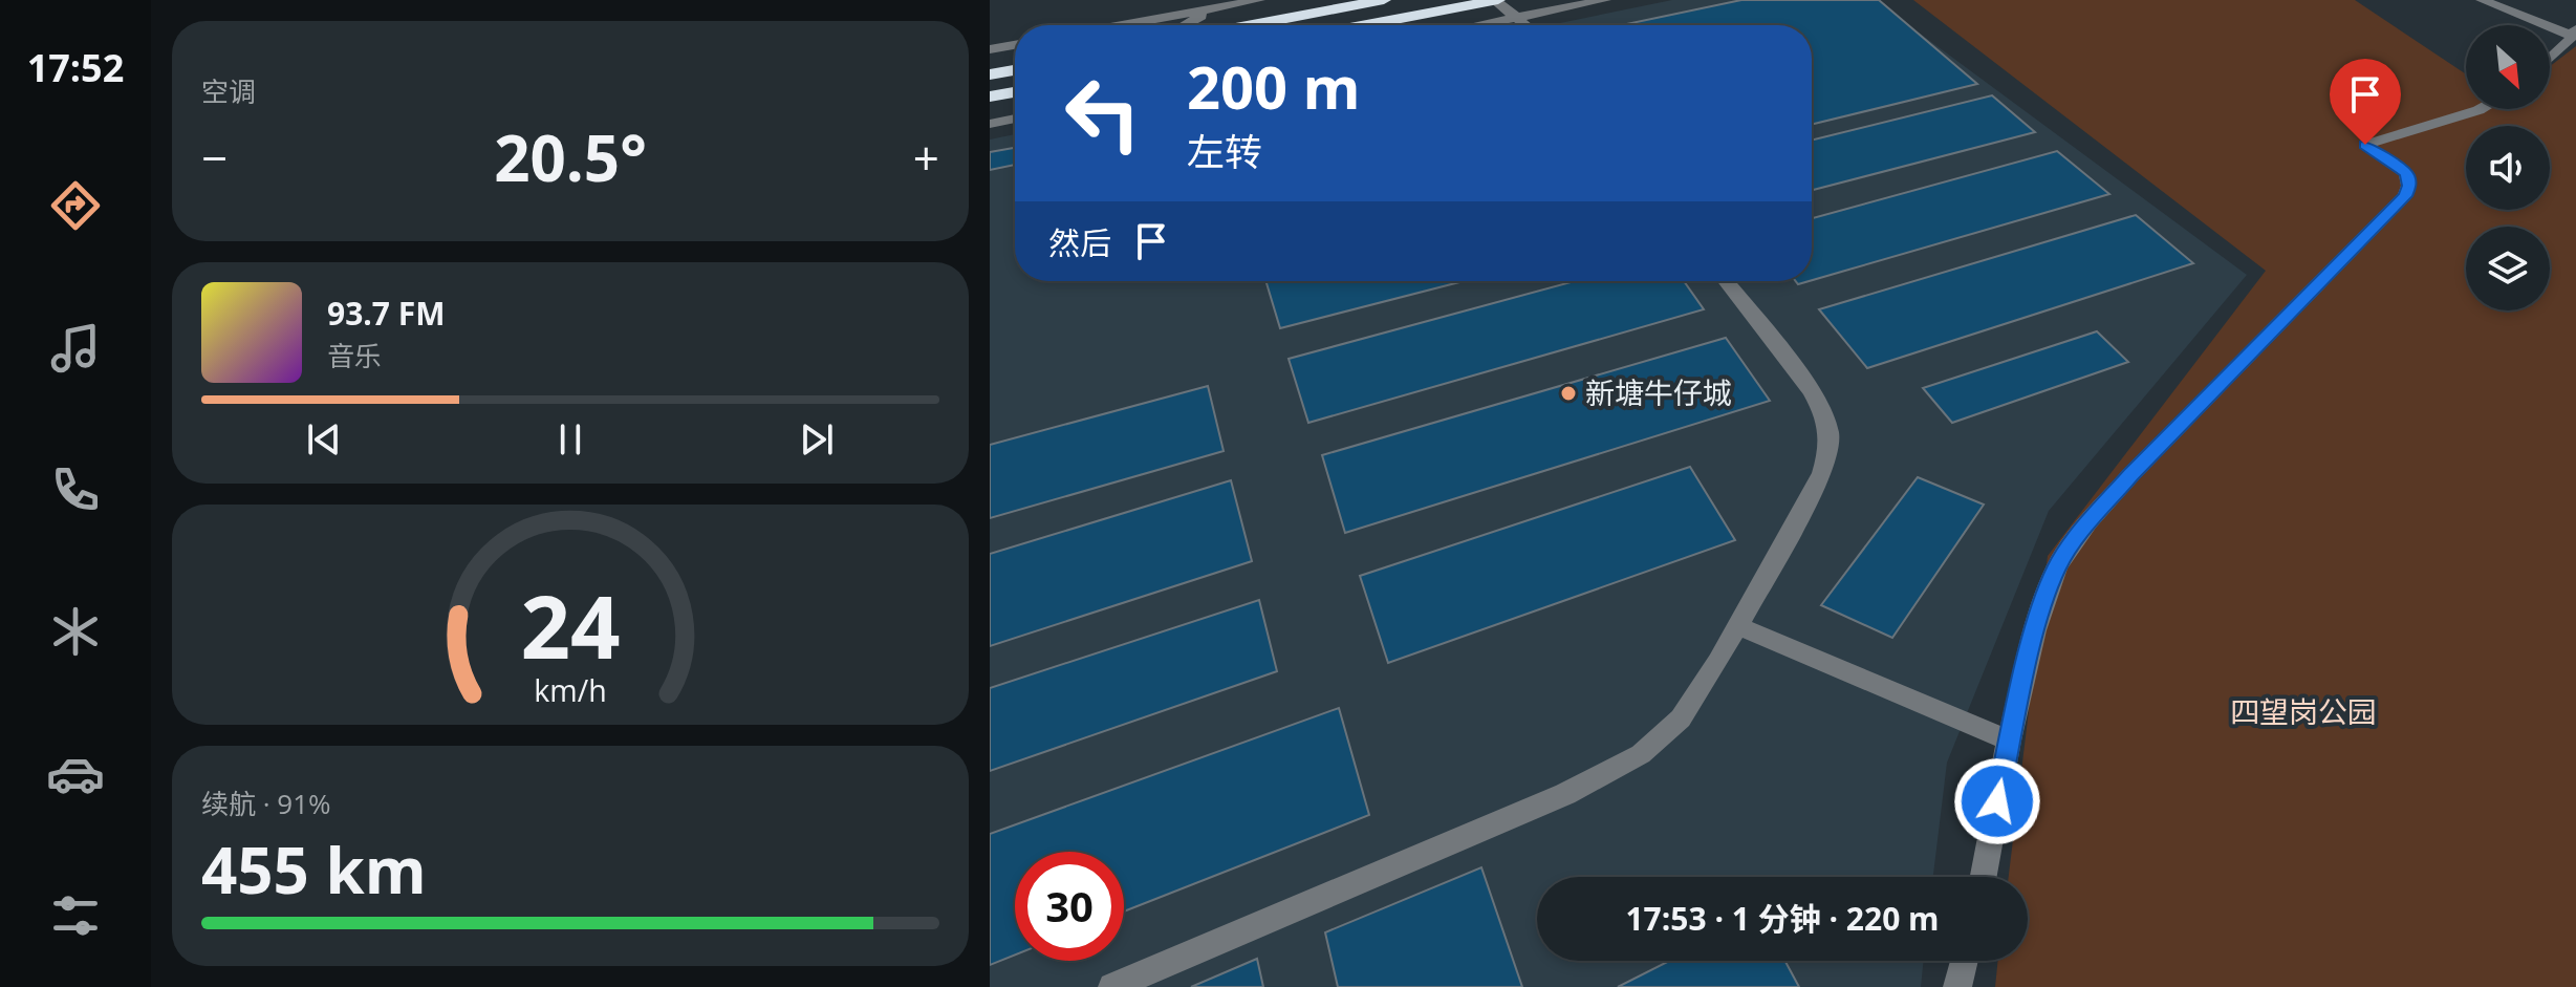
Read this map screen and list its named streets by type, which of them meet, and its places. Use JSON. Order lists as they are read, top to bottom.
{
  "parks": ["四望岗公园"],
  "places": ["新塘牛仔城"],
  "north": "bottom right",
  "page": {
    "tabs": "17:52",
    "tile": [
      "空调",
      ["续航 · 91%", "455 km"]
    ],
    "turn": ["200 m", "左转"],
    "heat": ["−", "20.5°", "+"],
    "then": "然后",
    "song": ["93.7 FM", "音乐"],
    "limit": "30",
    "trip": "17:53 · 1 分钟 · 220 m",
    "gauge": ["24", "km/h"]
  }
}
